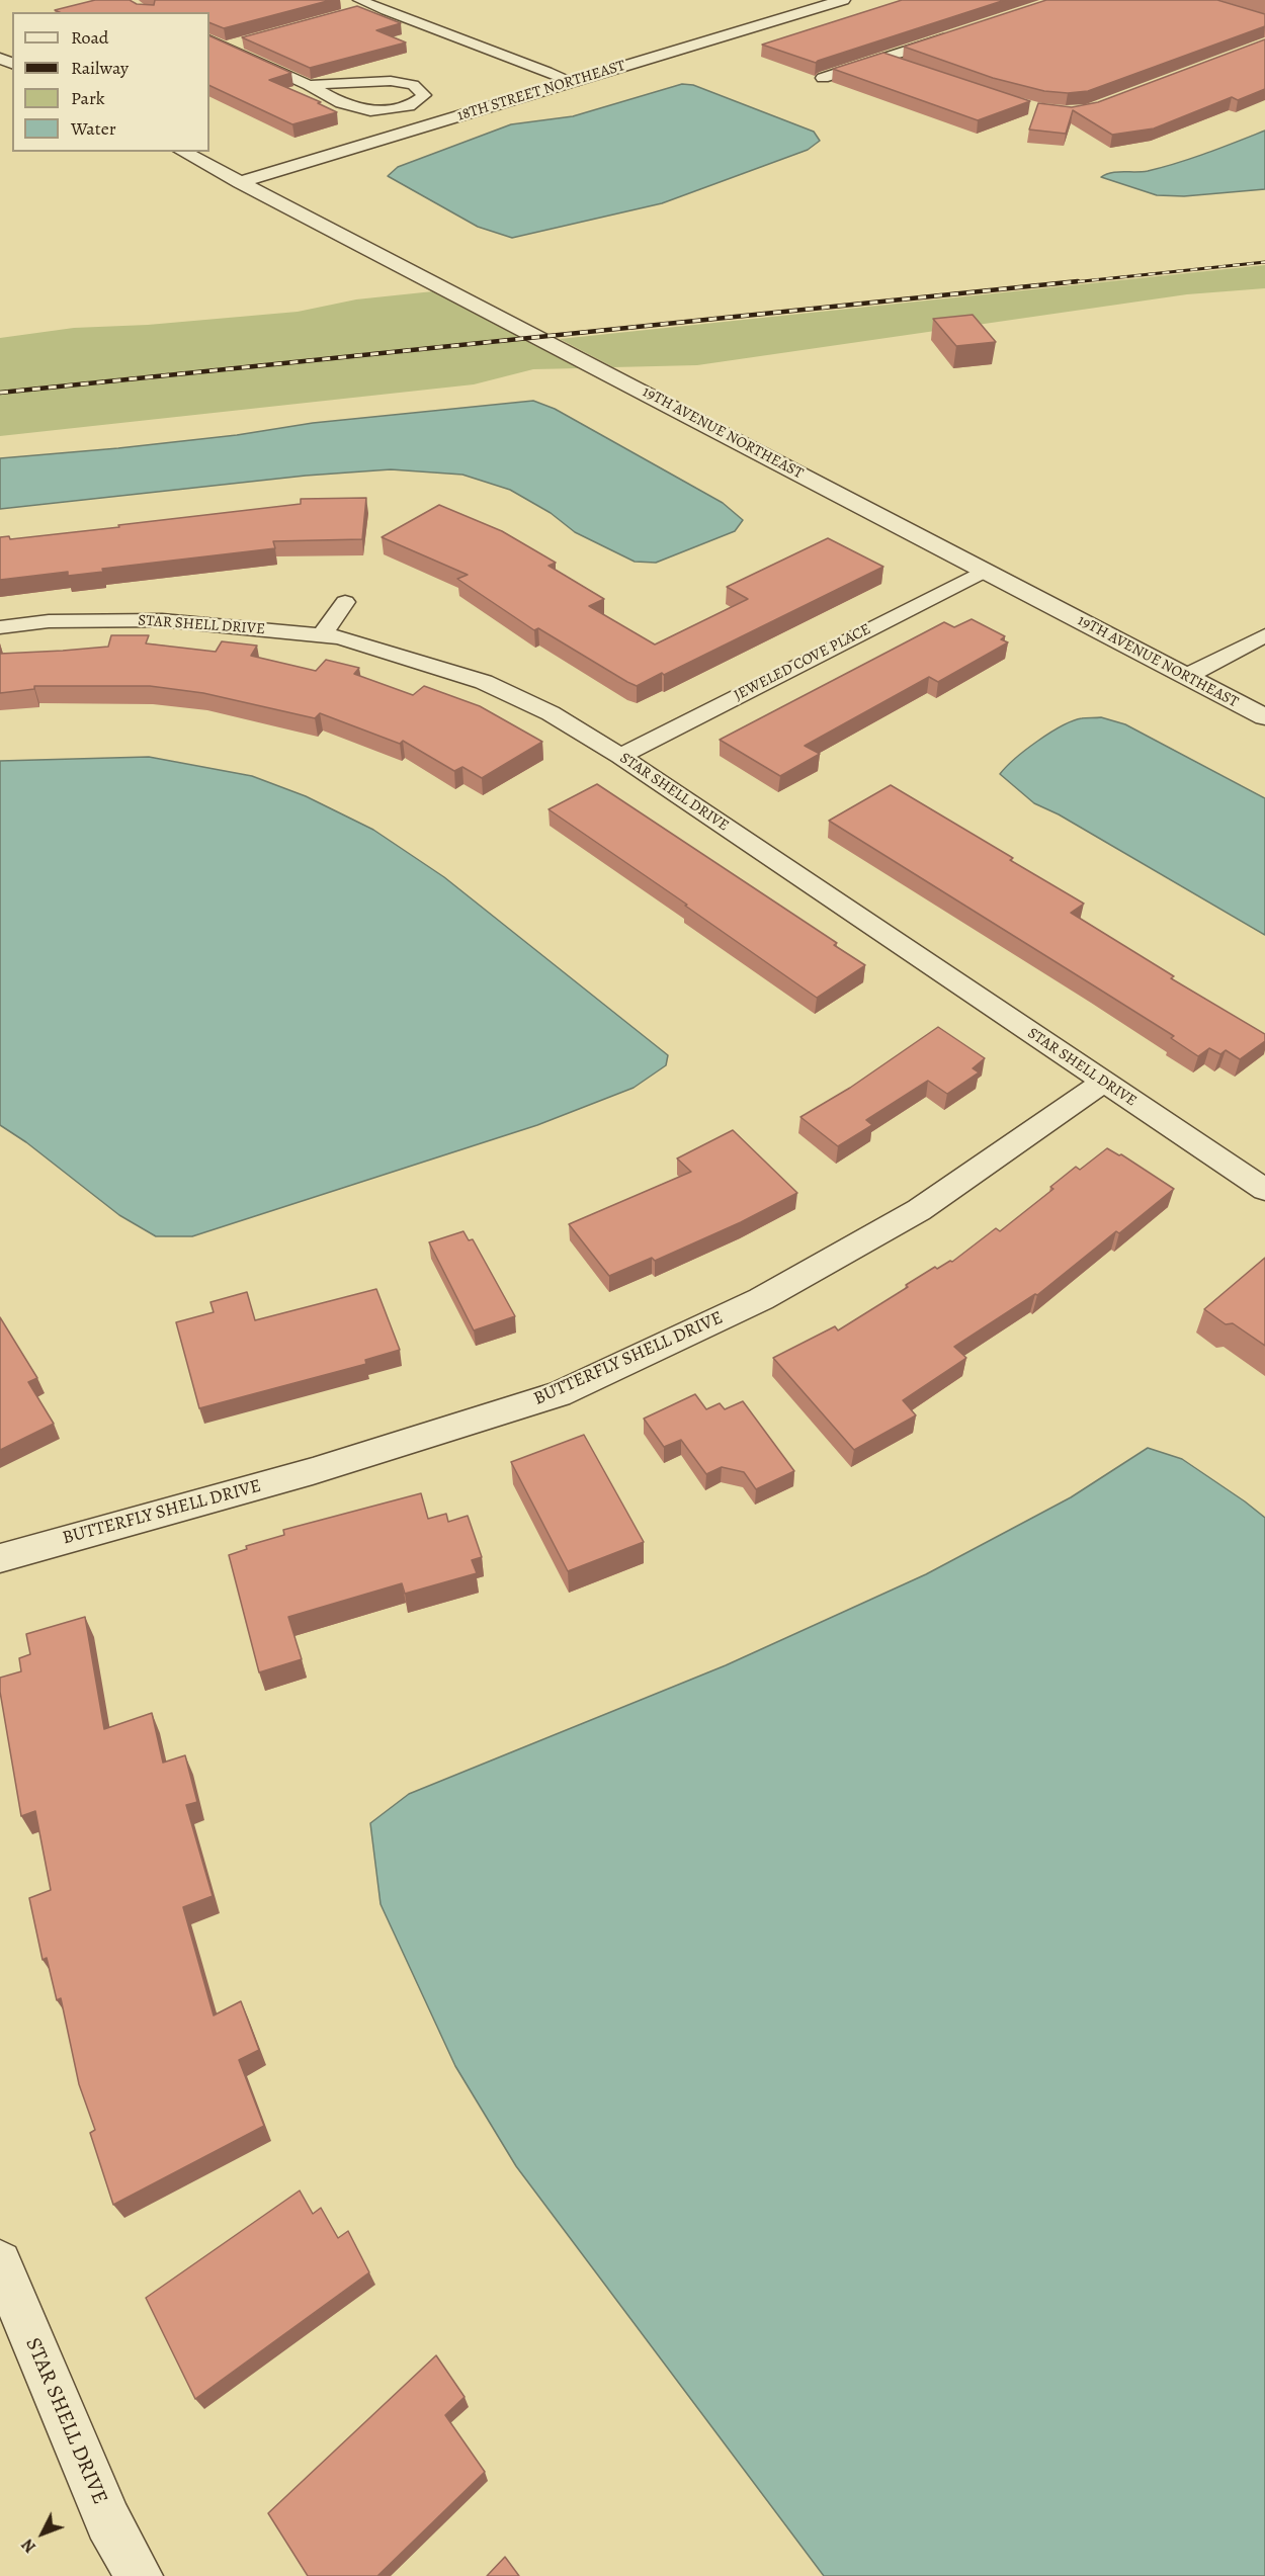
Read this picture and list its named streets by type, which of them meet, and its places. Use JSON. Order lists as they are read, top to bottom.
{
  "streets": {
    "street": [
      "18TH STREET NORTHEAST",
      "19TH AVENUE NORTHEAST",
      "STAR SHELL DRIVE",
      "JEWELED COVE PLACE",
      "BUTTERFLY SHELL DRIVE"
    ]
  },
  "crossings": [
    ["18TH STREET NORTHEAST", "19TH AVENUE NORTHEAST"],
    ["19TH AVENUE NORTHEAST", "JEWELED COVE PLACE"],
    ["STAR SHELL DRIVE", "JEWELED COVE PLACE"],
    ["STAR SHELL DRIVE", "BUTTERFLY SHELL DRIVE"]
  ],
  "legend": [
    "Road",
    "Railway",
    "Park",
    "Water"
  ],
  "north": "bottom left"
}
